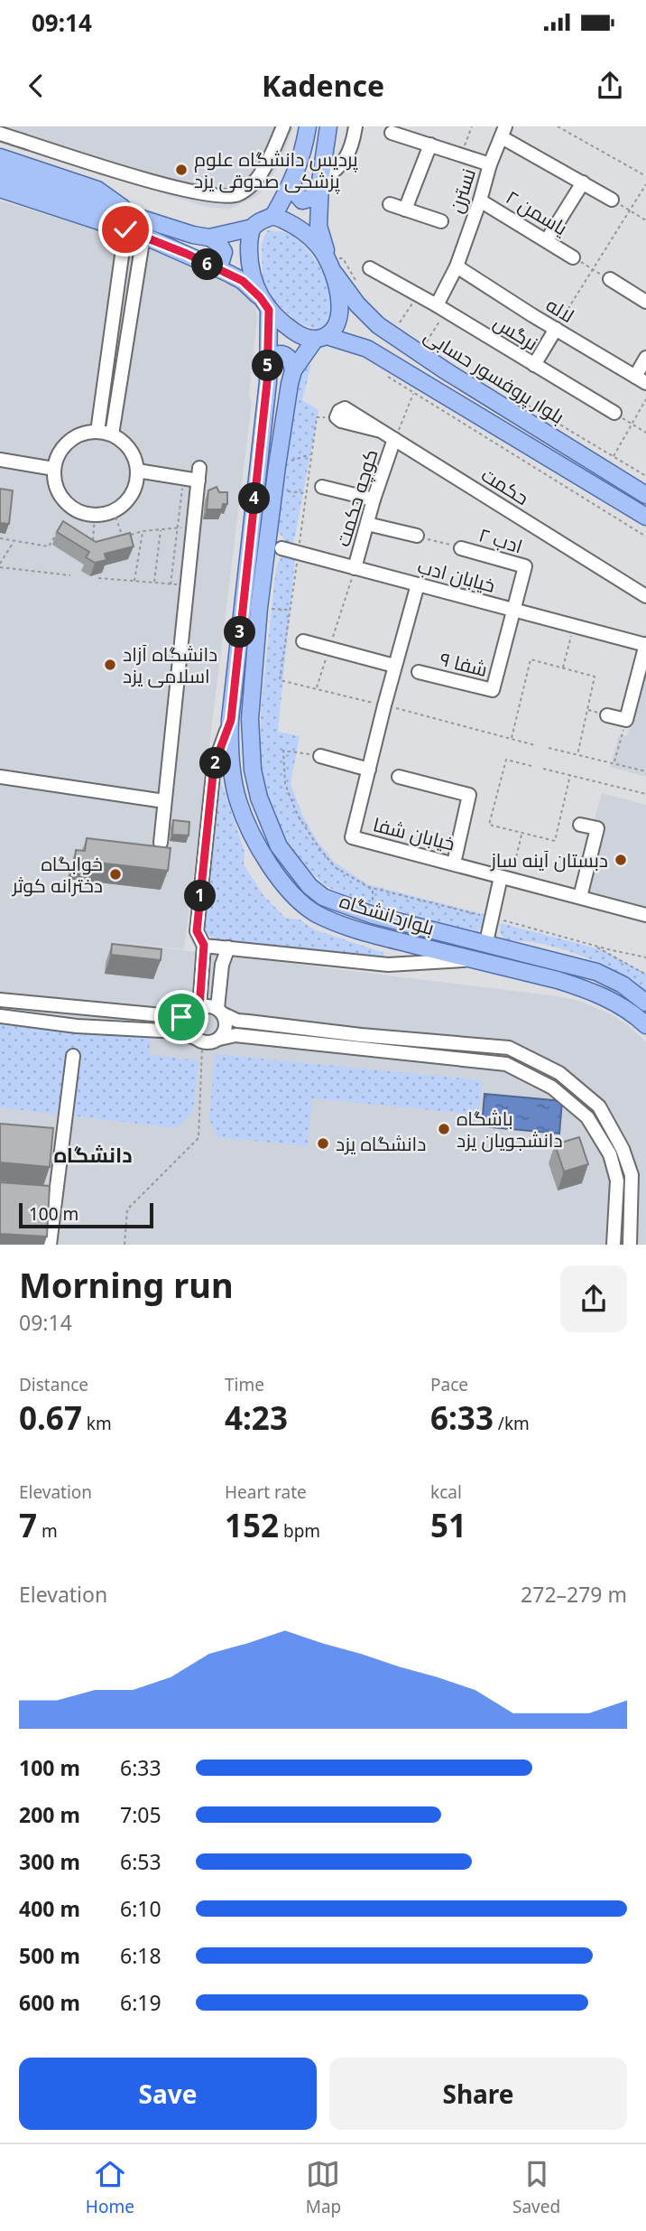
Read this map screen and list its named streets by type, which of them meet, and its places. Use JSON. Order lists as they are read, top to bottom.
{
  "streets": {
    "main road": ["بلوار پروفسور حسابی", "بلواردانشگاه"],
    "street": [
      "نسترن",
      "یاسمن ۲",
      "لاله",
      "نرگس",
      "حکمت",
      "کوچه حکمت",
      "ادب ۲",
      "خیابان ادب",
      "شفا ۹",
      "خیابان شفا"
    ]
  },
  "crossings": [
    ["نسترن", "یاسمن ۲"],
    ["نسترن", "لاله"],
    ["بلوار پروفسور حسابی", "بلواردانشگاه"],
    ["حکمت", "کوچه حکمت"],
    ["کوچه حکمت", "خیابان ادب"],
    ["ادب ۲", "خیابان ادب"],
    ["ادب ۲", "شفا ۹"],
    ["خیابان ادب", "شفا ۹"],
    ["خیابان ادب", "خیابان شفا"]
  ],
  "districts": ["دانشگاه"],
  "places": [
    "پردیس دانشگاه علوم پزشکی صدوقی یزد",
    "دانشگاه آزاد اسلامی یزد",
    "دبستان آینه ساز",
    "خوابگاه دخترانه کوثر",
    "باشگاه دانشجویان یزد",
    "دانشگاه یزد"
  ],
  "scale_bar": "100 m",
  "page": {
    "status": "09:14",
    "header": "Kadence",
    "pins": [
      "6",
      "5",
      "4",
      "3",
      "2",
      "1"
    ],
    "scale": "100 m",
    "heading": ["Morning run", "09:14"],
    "stats": [
      ["Distance", "0.67 km"],
      ["Time", "4:23"],
      ["Pace", "6:33 /km"],
      ["Elevation", "7 m"],
      ["Heart rate", "152 bpm"],
      ["kcal", "51"]
    ],
    "chart": ["Elevation", "272–279 m"],
    "list": [
      {
        "name": "100 m",
        "note": "6:33"
      },
      {
        "name": "200 m",
        "note": "7:05"
      },
      {
        "name": "300 m",
        "note": "6:53"
      },
      {
        "name": "400 m",
        "note": "6:10"
      },
      {
        "name": "500 m",
        "note": "6:18"
      },
      {
        "name": "600 m",
        "note": "6:19"
      }
    ],
    "buttons": ["Save", "Share"],
    "tabs": ["Home", "Map", "Saved"]
  }
}
